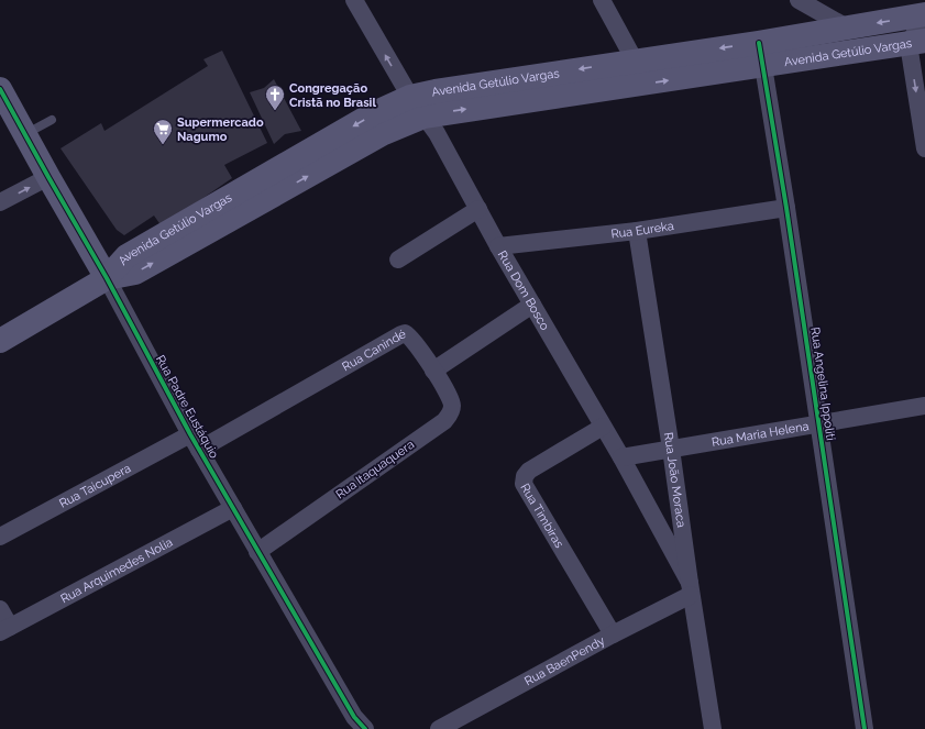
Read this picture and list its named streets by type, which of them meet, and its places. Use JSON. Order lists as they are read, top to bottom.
{
  "streets": {
    "main road": ["Avenida Getúlio Vargas", "Rua Padre Eustáquio"],
    "street": [
      "Rua Eureka",
      "Rua Dom Bosco",
      "Rua Canindé",
      "Rua Angelina Ippoliti",
      "Rua Maria Helena",
      "Rua Itaquaquera",
      "Rua João Moraca",
      "Rua Taicupera",
      "Rua Timbiras",
      "Rua Arquimedes Nolia",
      "Rua BaenPendy"
    ]
  },
  "crossings": [
    ["Avenida Getúlio Vargas", "Rua Dom Bosco"],
    ["Avenida Getúlio Vargas", "Rua Angelina Ippoliti"],
    ["Avenida Getúlio Vargas", "Rua Padre Eustáquio"],
    ["Rua Eureka", "Rua Dom Bosco"],
    ["Rua Eureka", "Rua Angelina Ippoliti"],
    ["Rua Eureka", "Rua João Moraca"],
    ["Rua Dom Bosco", "Rua Maria Helena"],
    ["Rua Dom Bosco", "Rua João Moraca"],
    ["Rua Dom Bosco", "Rua Timbiras"],
    ["Rua Dom Bosco", "Rua BaenPendy"],
    ["Rua Canindé", "Rua Padre Eustáquio"],
    ["Rua Canindé", "Rua Itaquaquera"],
    ["Rua Canindé", "Rua Taicupera"],
    ["Rua Angelina Ippoliti", "Rua Maria Helena"],
    ["Rua Padre Eustáquio", "Rua Itaquaquera"],
    ["Rua Padre Eustáquio", "Rua Taicupera"],
    ["Rua Padre Eustáquio", "Rua Arquimedes Nolia"],
    ["Rua Maria Helena", "Rua João Moraca"],
    ["Rua João Moraca", "Rua BaenPendy"],
    ["Rua Timbiras", "Rua BaenPendy"]
  ],
  "places": {
    "church": ["Congregação Cristã no Brasil"],
    "supermarket": ["Supermercado Nagumo"]
  }
}
